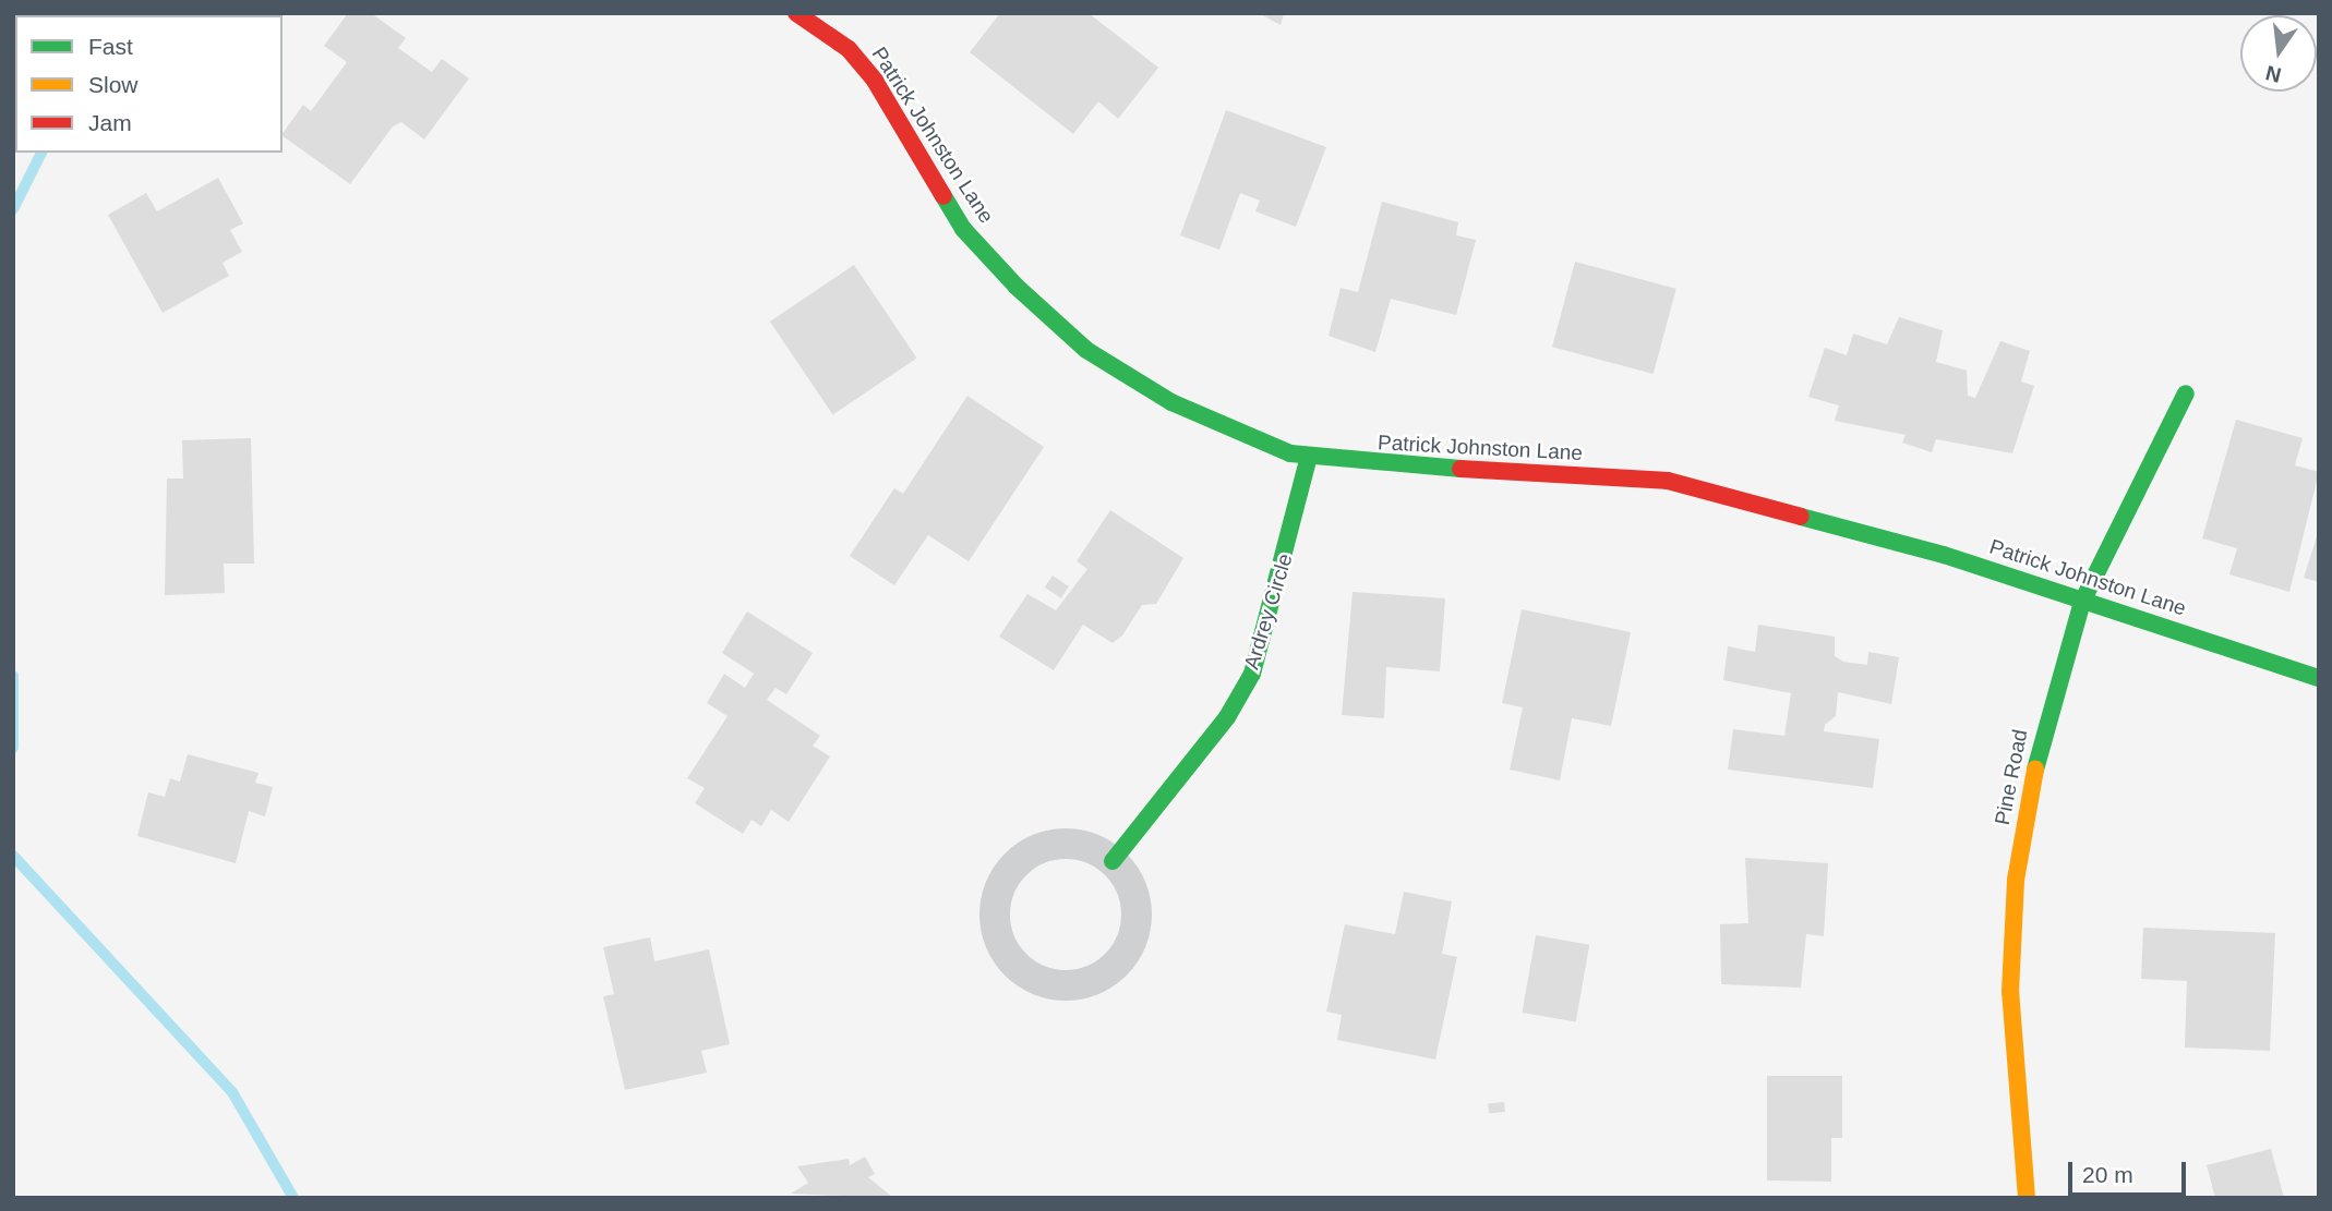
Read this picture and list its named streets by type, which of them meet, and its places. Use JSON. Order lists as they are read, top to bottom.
{
  "streets": {
    "street": ["Patrick Johnston Lane", "Ardrey Circle", "Pine Road"]
  },
  "crossings": [
    ["Patrick Johnston Lane", "Ardrey Circle"],
    ["Patrick Johnston Lane", "Pine Road"]
  ],
  "legend": ["Fast", "Slow", "Jam"],
  "scale_bar": "20 m",
  "north": "bottom"
}
